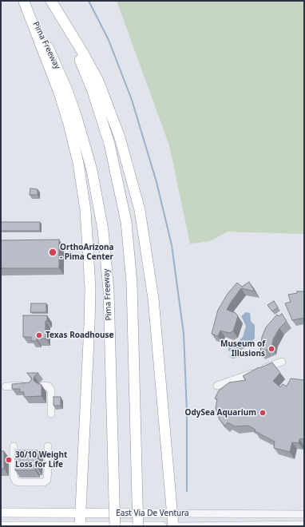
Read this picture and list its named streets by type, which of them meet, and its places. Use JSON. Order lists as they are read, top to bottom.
{
  "streets": {
    "highway": ["Pima Freeway"],
    "main road": ["East Via De Ventura"]
  },
  "places": [
    "OrthoArizona - Pima Center",
    "Texas Roadhouse",
    "Museum of Illusions",
    "OdySea Aquarium",
    "30/10 Weight Loss for Life"
  ]
}
